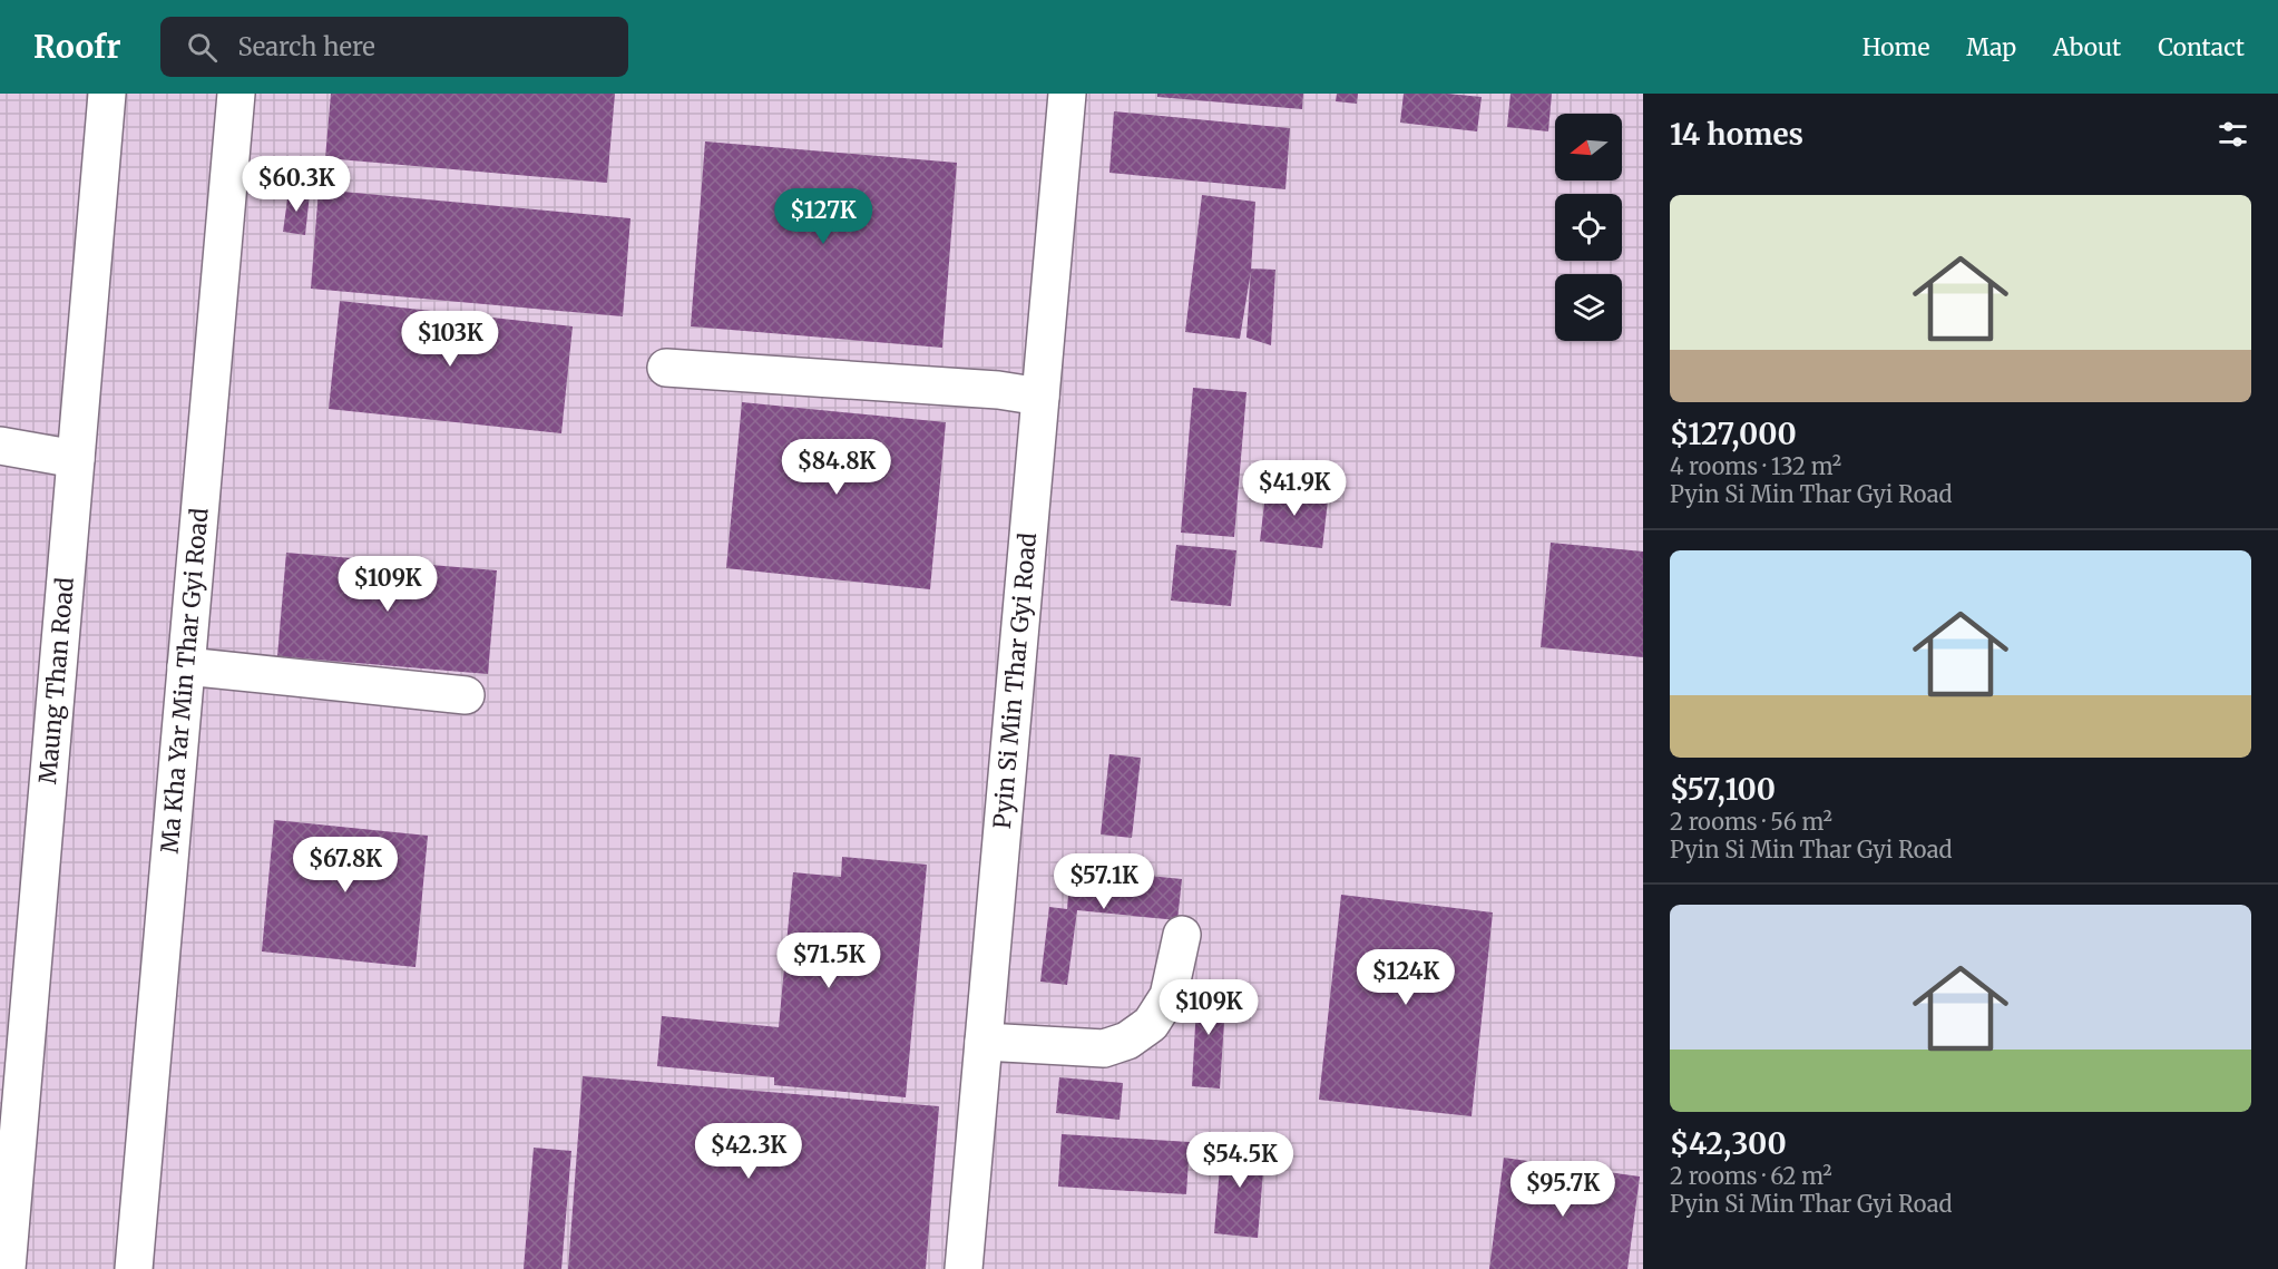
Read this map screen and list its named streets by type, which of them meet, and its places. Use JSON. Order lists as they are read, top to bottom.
{
  "streets": {
    "street": ["Maung Than Road", "Ma Kha Yar Min Thar Gyi Road", "Pyin Si Min Thar Gyi Road"]
  },
  "north": "left",
  "page": {
    "header": "Roofr",
    "search": "Search here",
    "nav": [
      "Home",
      "Map",
      "About",
      "Contact"
    ],
    "heading": "14 homes",
    "price": [
      "$60.3K",
      "$127K",
      "$103K",
      "$84.8K",
      "$41.9K",
      "$109K",
      "$67.8K",
      "$57.1K",
      "$71.5K",
      "$124K",
      "$109K",
      "$42.3K",
      "$54.5K",
      "$95.7K"
    ],
    "list": [
      {
        "name": "$127,000",
        "note": "4 rooms · 132 m² · Pyin Si Min Thar Gyi Road"
      },
      {
        "name": "$57,100",
        "note": "2 rooms · 56 m² · Pyin Si Min Thar Gyi Road"
      },
      {
        "name": "$42,300",
        "note": "2 rooms · 62 m² · Pyin Si Min Thar Gyi Road"
      }
    ]
  }
}
